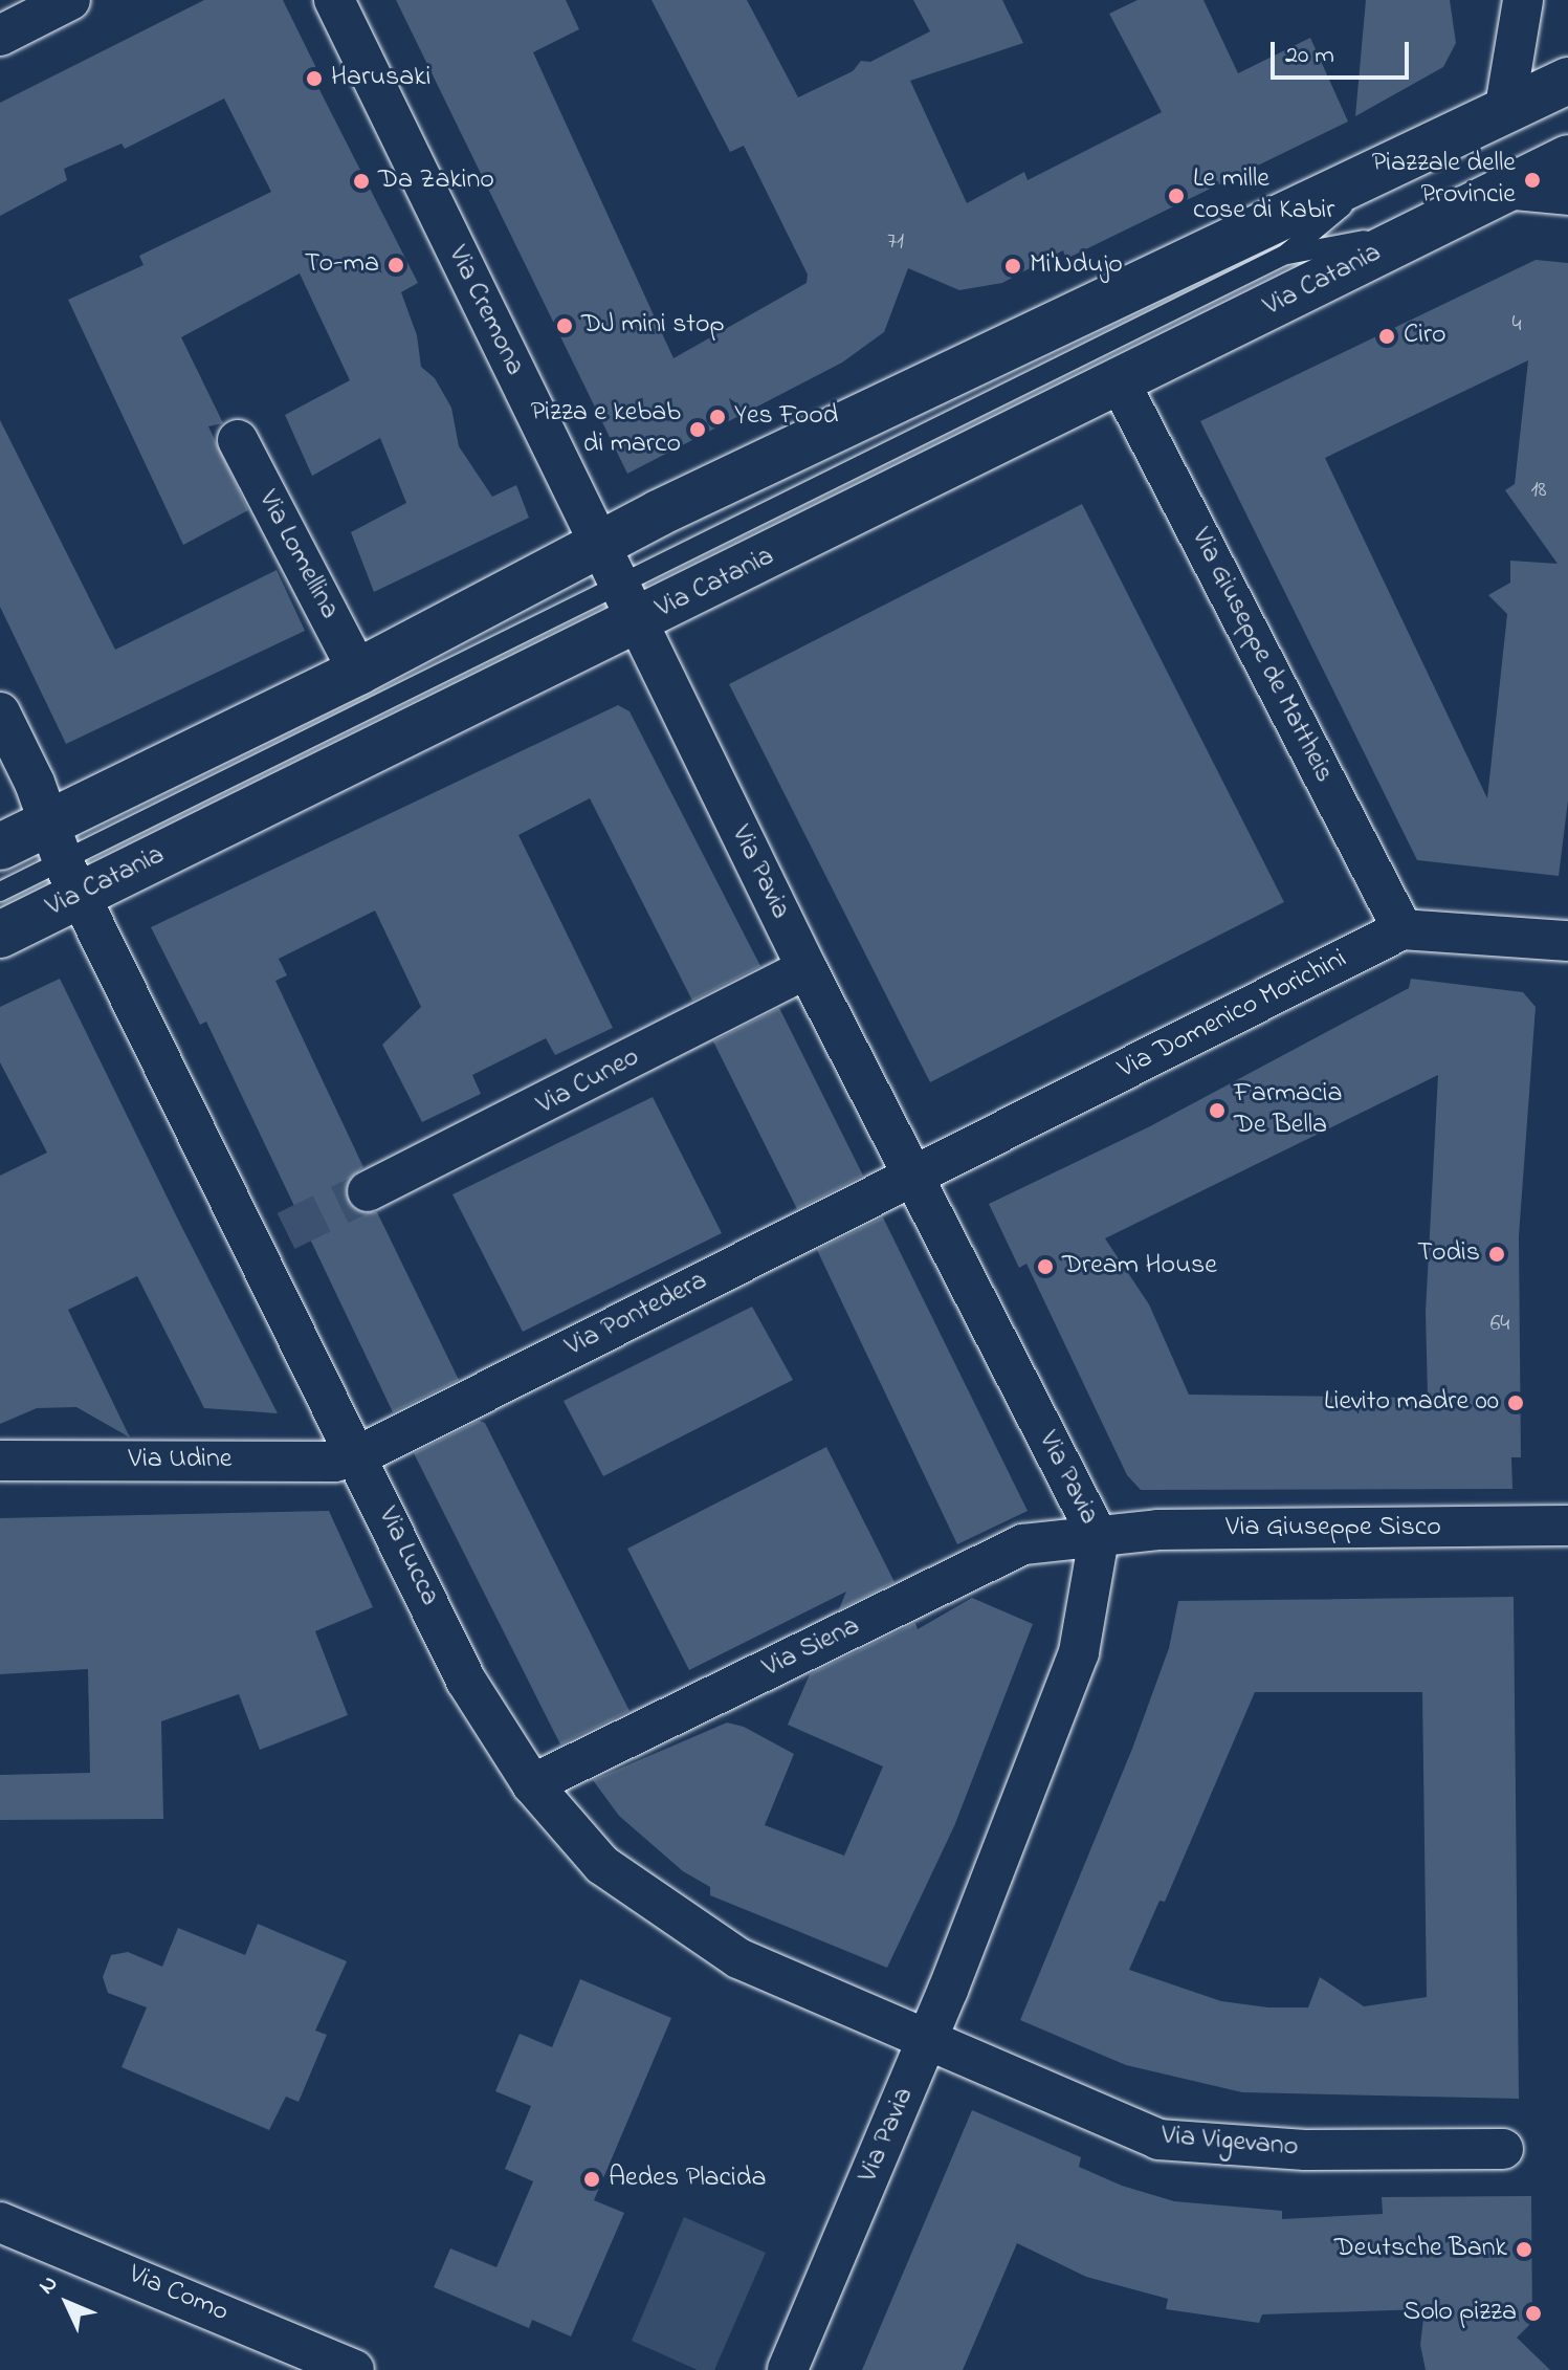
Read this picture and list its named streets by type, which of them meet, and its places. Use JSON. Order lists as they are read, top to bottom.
{
  "streets": {
    "main road": ["Via Catania"],
    "street": [
      "Via Cremona",
      "Via Lomellina",
      "Via Giuseppe de Mattheis",
      "Via Pavia",
      "Via Domenico Morichini",
      "Via Cuneo",
      "Via Pontedera",
      "Via Udine",
      "Via Giuseppe Sisco",
      "Via Lucca",
      "Via Siena",
      "Via Vigevano",
      "Via Como"
    ]
  },
  "crossings": [
    ["Via Catania", "Via Cremona"],
    ["Via Catania", "Via Lomellina"],
    ["Via Catania", "Via Giuseppe de Mattheis"],
    ["Via Catania", "Via Pavia"],
    ["Via Catania", "Via Lucca"],
    ["Via Cremona", "Via Pavia"],
    ["Via Giuseppe de Mattheis", "Via Domenico Morichini"],
    ["Via Pavia", "Via Domenico Morichini"],
    ["Via Pavia", "Via Cuneo"],
    ["Via Pavia", "Via Pontedera"],
    ["Via Pavia", "Via Giuseppe Sisco"],
    ["Via Pavia", "Via Lucca"],
    ["Via Pavia", "Via Siena"],
    ["Via Pavia", "Via Vigevano"],
    ["Via Domenico Morichini", "Via Pontedera"],
    ["Via Pontedera", "Via Udine"],
    ["Via Pontedera", "Via Lucca"],
    ["Via Udine", "Via Lucca"],
    ["Via Giuseppe Sisco", "Via Siena"],
    ["Via Lucca", "Via Siena"],
    ["Via Lucca", "Via Vigevano"]
  ],
  "places": [
    "Harusaki",
    "Piazzale delle Provincie",
    "Da Zakino",
    "Le mille cose di Kabir",
    "To-ma",
    "Mi'Ndujo",
    "DJ mini stop",
    "Ciro",
    "Yes Food",
    "Pizza e kebab di marco",
    "Farmacia De Bella",
    "Todis",
    "Dream House",
    "Lievito madre 00",
    "Aedes Placida",
    "Deutsche Bank",
    "Solo pizza"
  ],
  "house_numbers": [
    "71",
    "4",
    "18",
    "64"
  ],
  "scale_bar": "20 m",
  "north": "top left"
}
